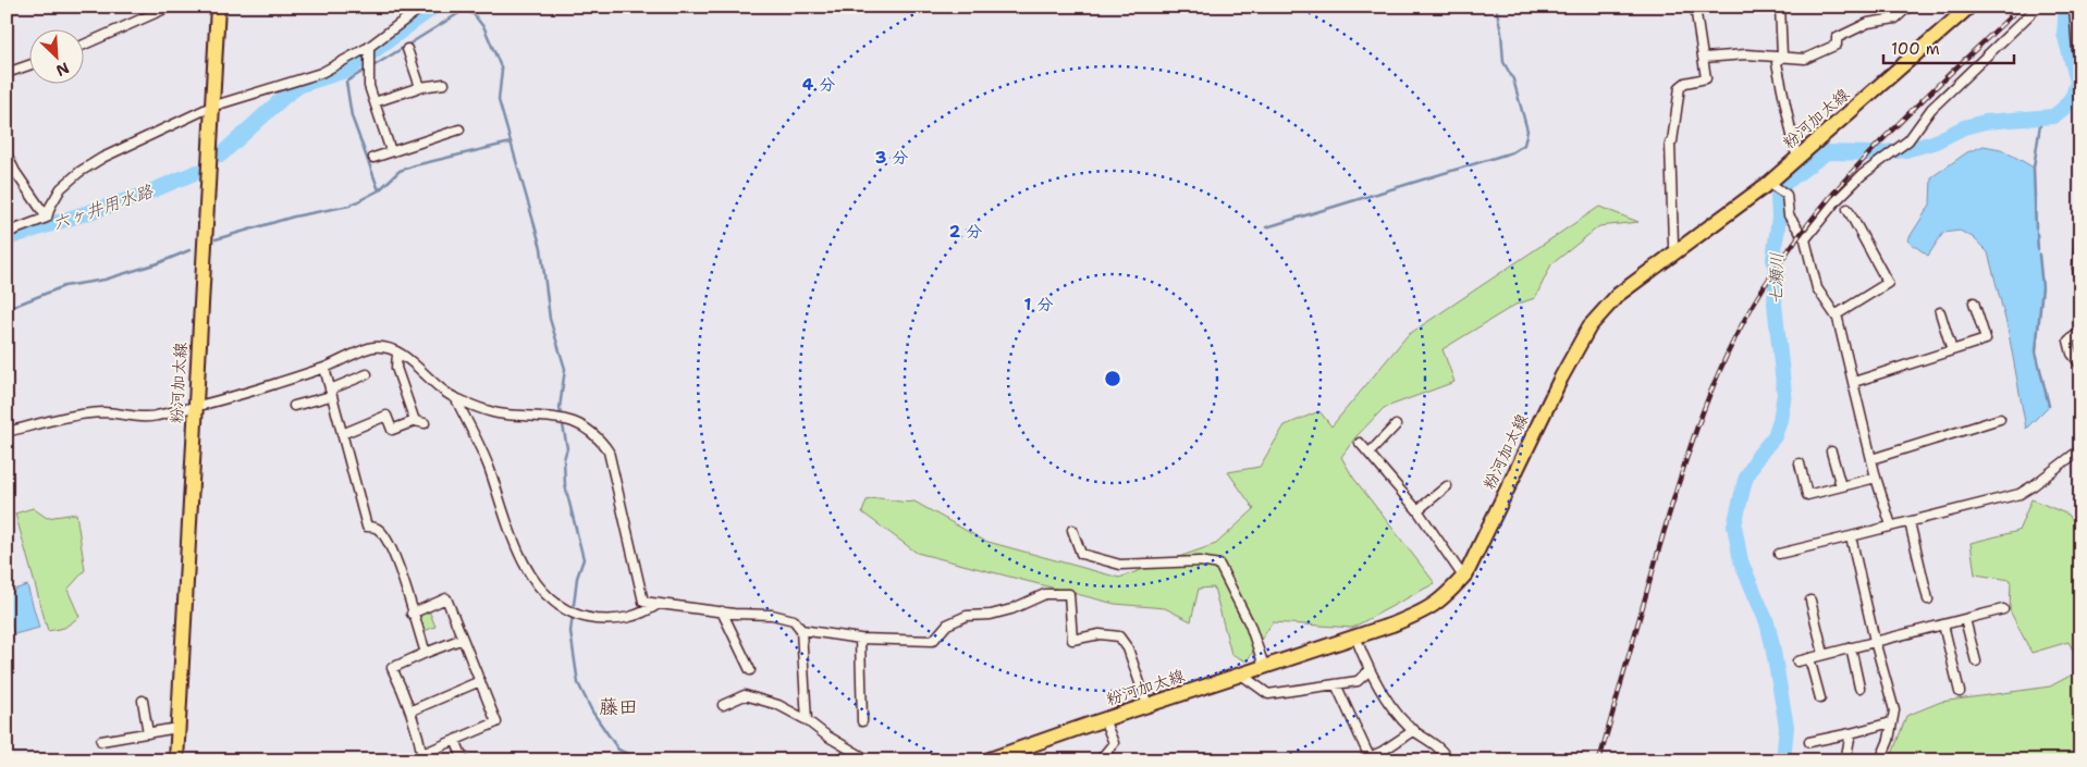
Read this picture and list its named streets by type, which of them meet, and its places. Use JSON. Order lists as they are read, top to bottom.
{
  "streets": {
    "main road": ["粉河加太線"]
  },
  "districts": ["藤田"],
  "water": ["六ヶ井用水路", "七瀬川"],
  "scale_bar": "100 m",
  "north": "bottom right",
  "rings": [
    "4 分",
    "3 分",
    "2 分",
    "1 分"
  ]
}
